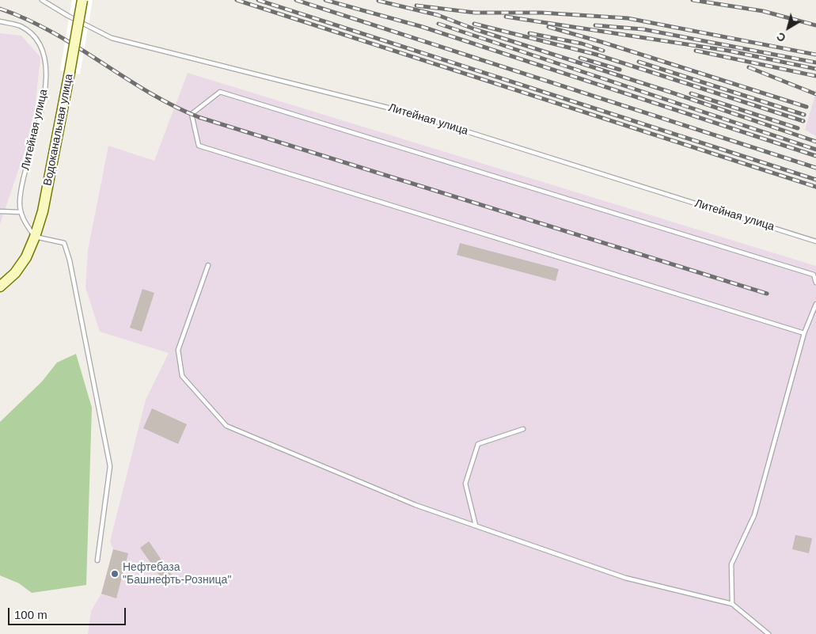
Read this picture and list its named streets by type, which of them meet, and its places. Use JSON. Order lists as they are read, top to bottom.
{
  "streets": {
    "main road": ["Водоканальная улица"],
    "lane": ["Литейная улица"]
  },
  "places": ["Нефтебаза \"Башнефть-Розница\""],
  "scale_bar": "100 m",
  "north": "bottom left"
}
